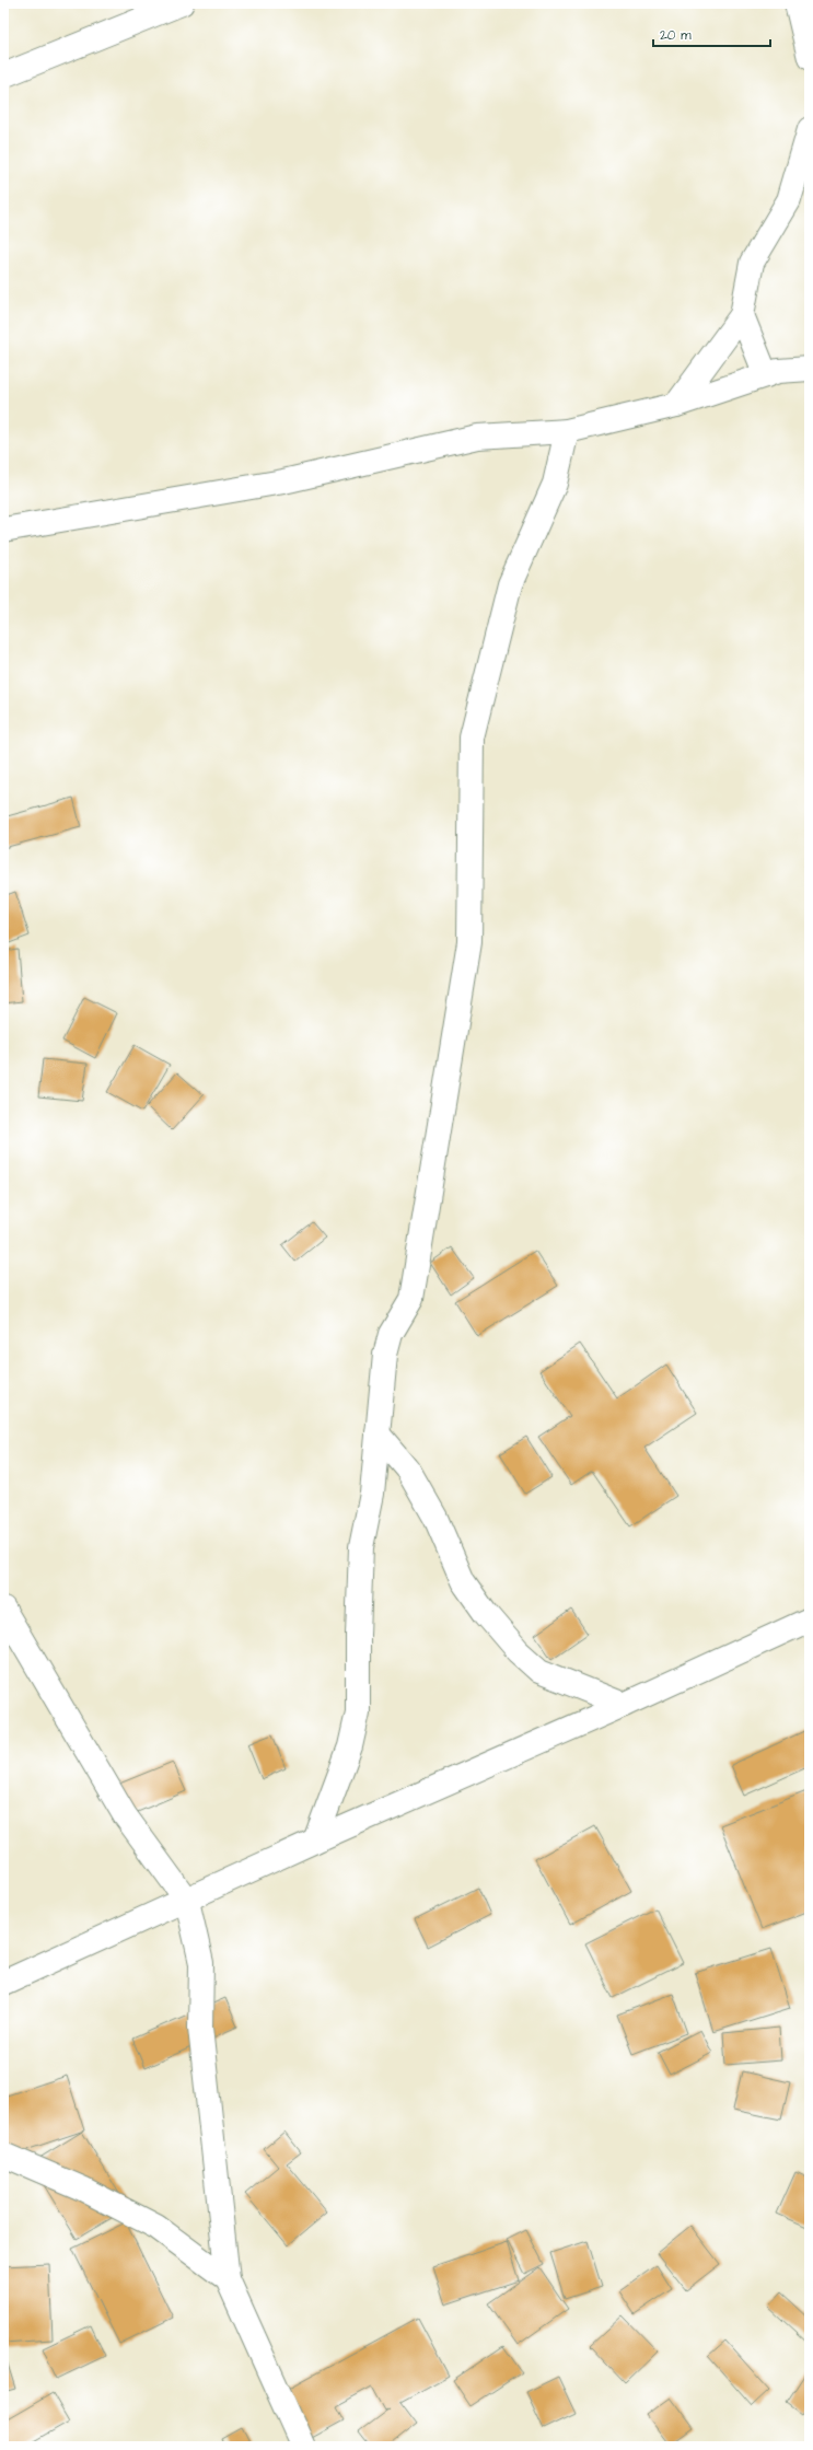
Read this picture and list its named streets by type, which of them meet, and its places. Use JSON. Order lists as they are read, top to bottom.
{
  "scale_bar": "20 m"
}
